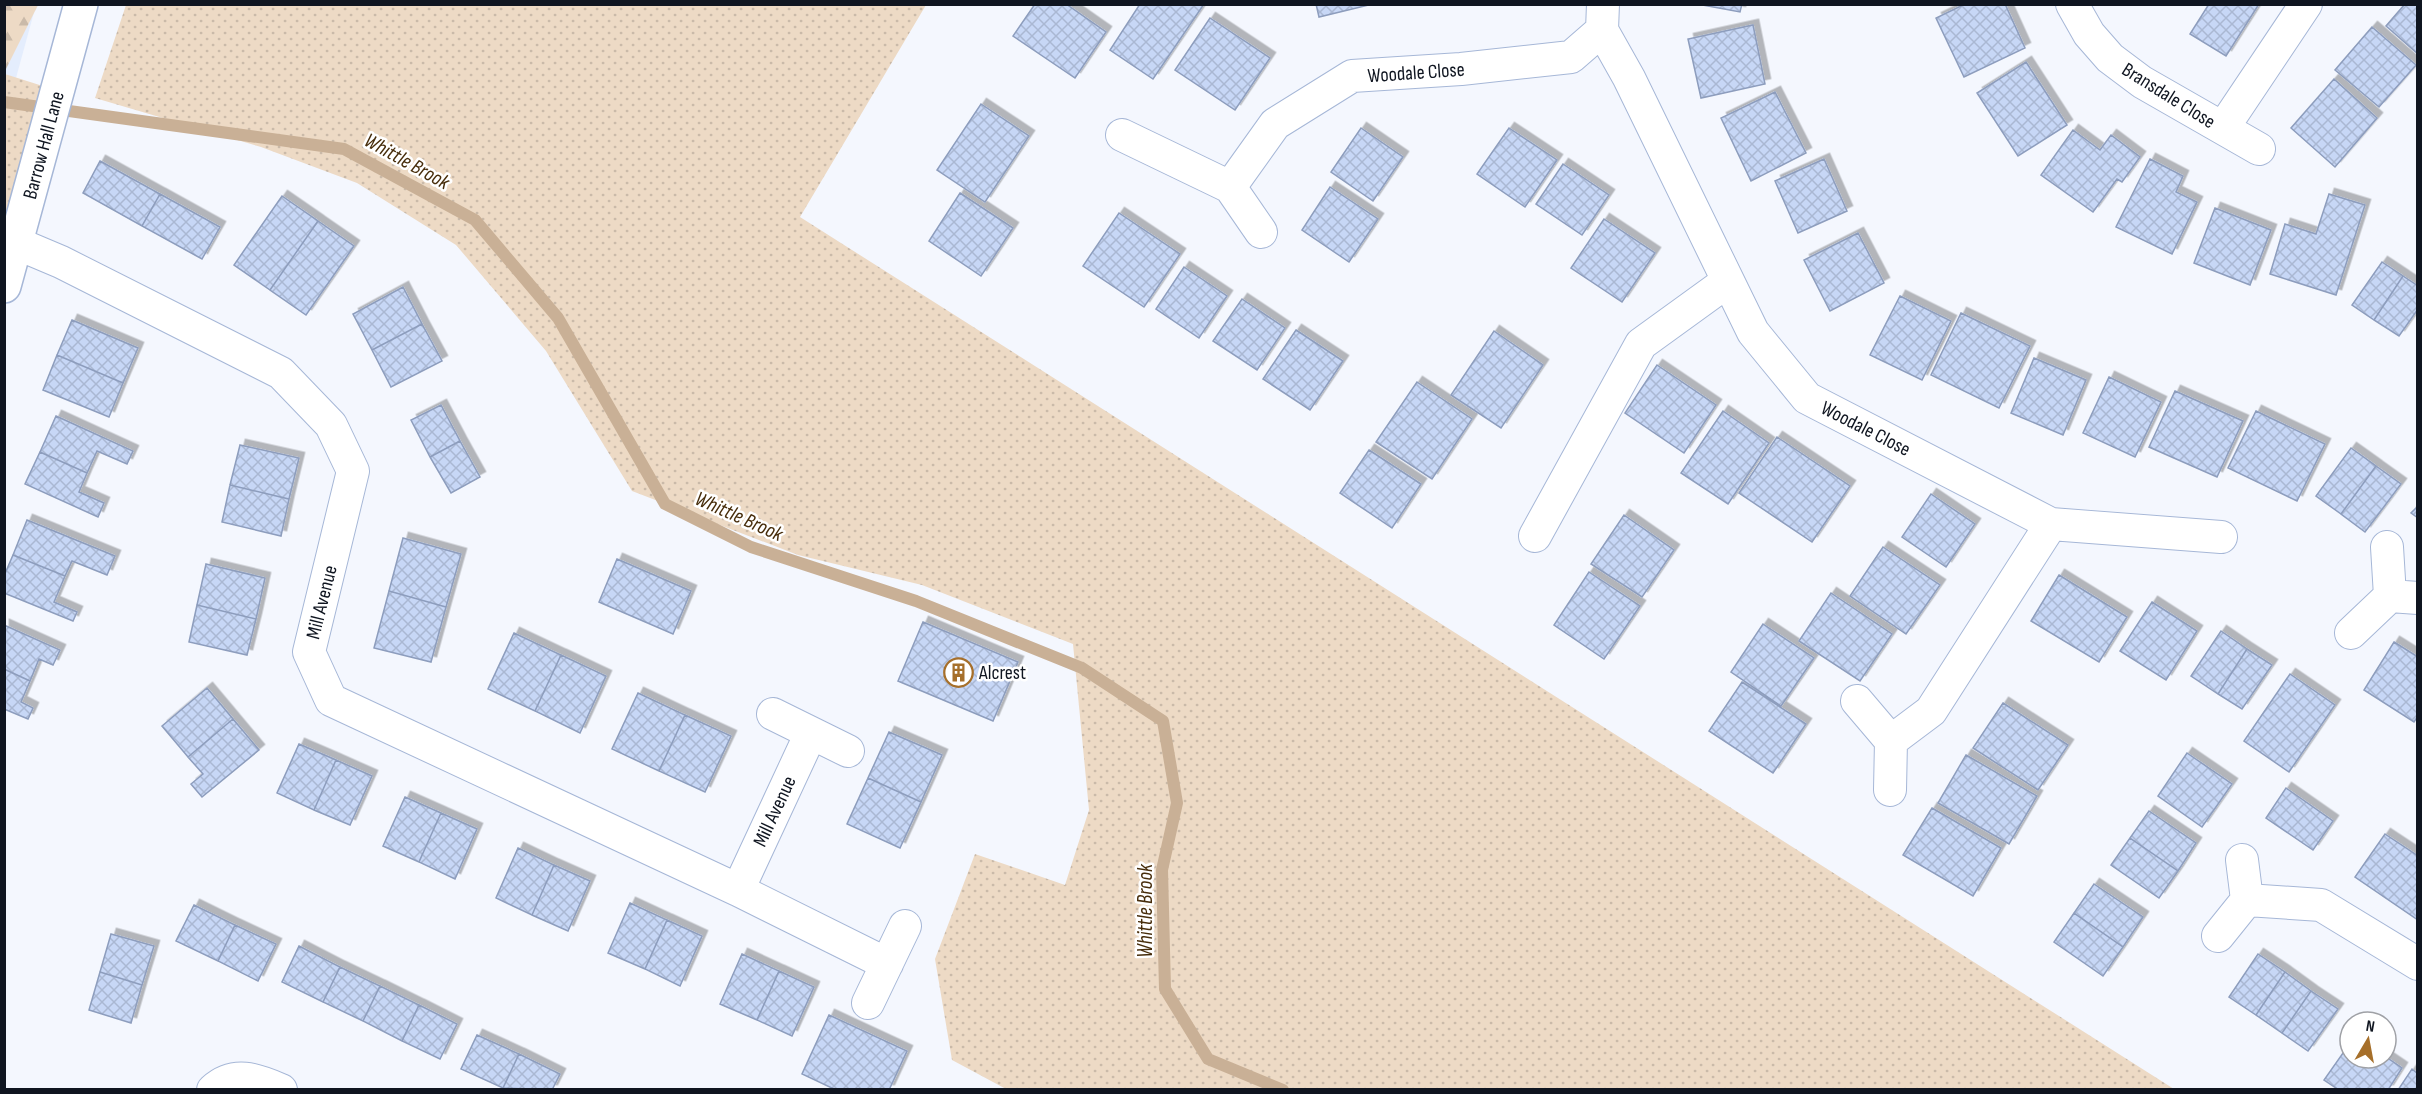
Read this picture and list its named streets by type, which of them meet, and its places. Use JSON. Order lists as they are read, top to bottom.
{
  "streets": {
    "street": [
      "Woodale Close",
      "Bransdale Close",
      "Barrow Hall Lane",
      "Mill Avenue"
    ]
  },
  "crossings": [
    ["Barrow Hall Lane", "Mill Avenue"]
  ],
  "water": ["Whittle Brook"],
  "places": {
    "building": ["Alcrest"]
  },
  "north": "top"
}
